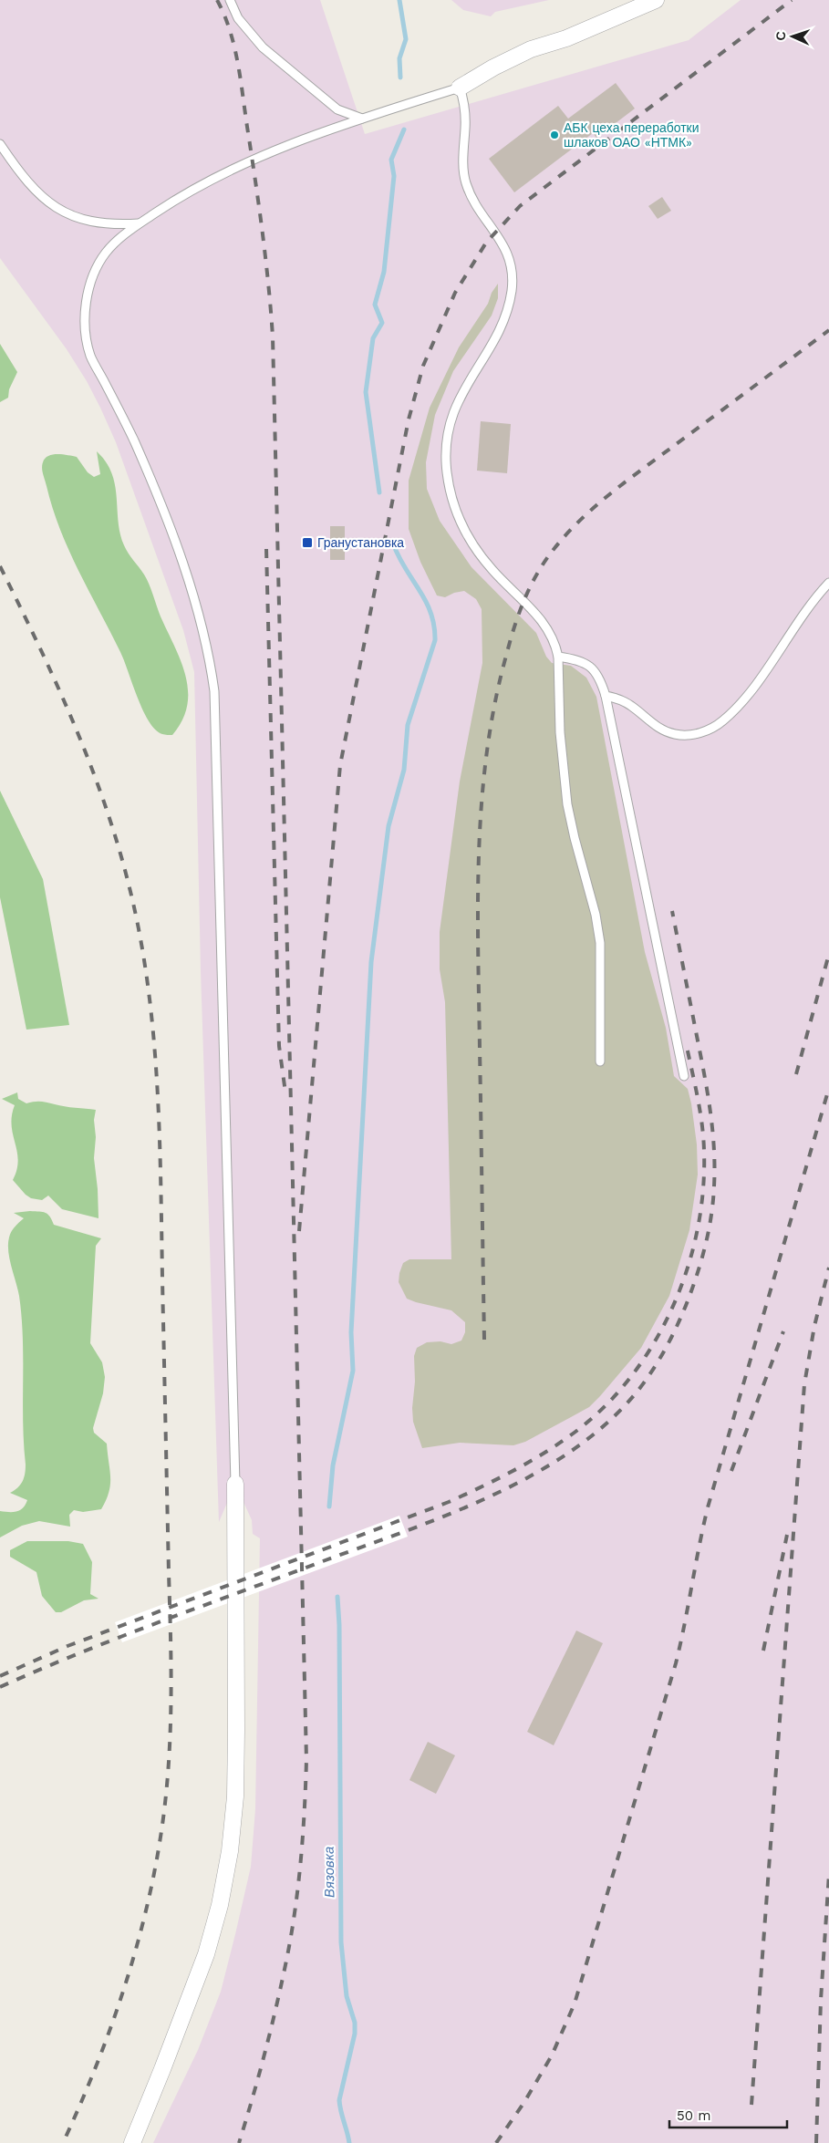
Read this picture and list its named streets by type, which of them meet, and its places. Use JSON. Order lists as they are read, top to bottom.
{
  "water": ["Вязовка"],
  "places": {
    "other": ["АБК цеха переработки шлаков ОАО «НТМК»"],
    "transit": ["Гранустановка"]
  },
  "scale_bar": "50 m",
  "north": "left"
}
